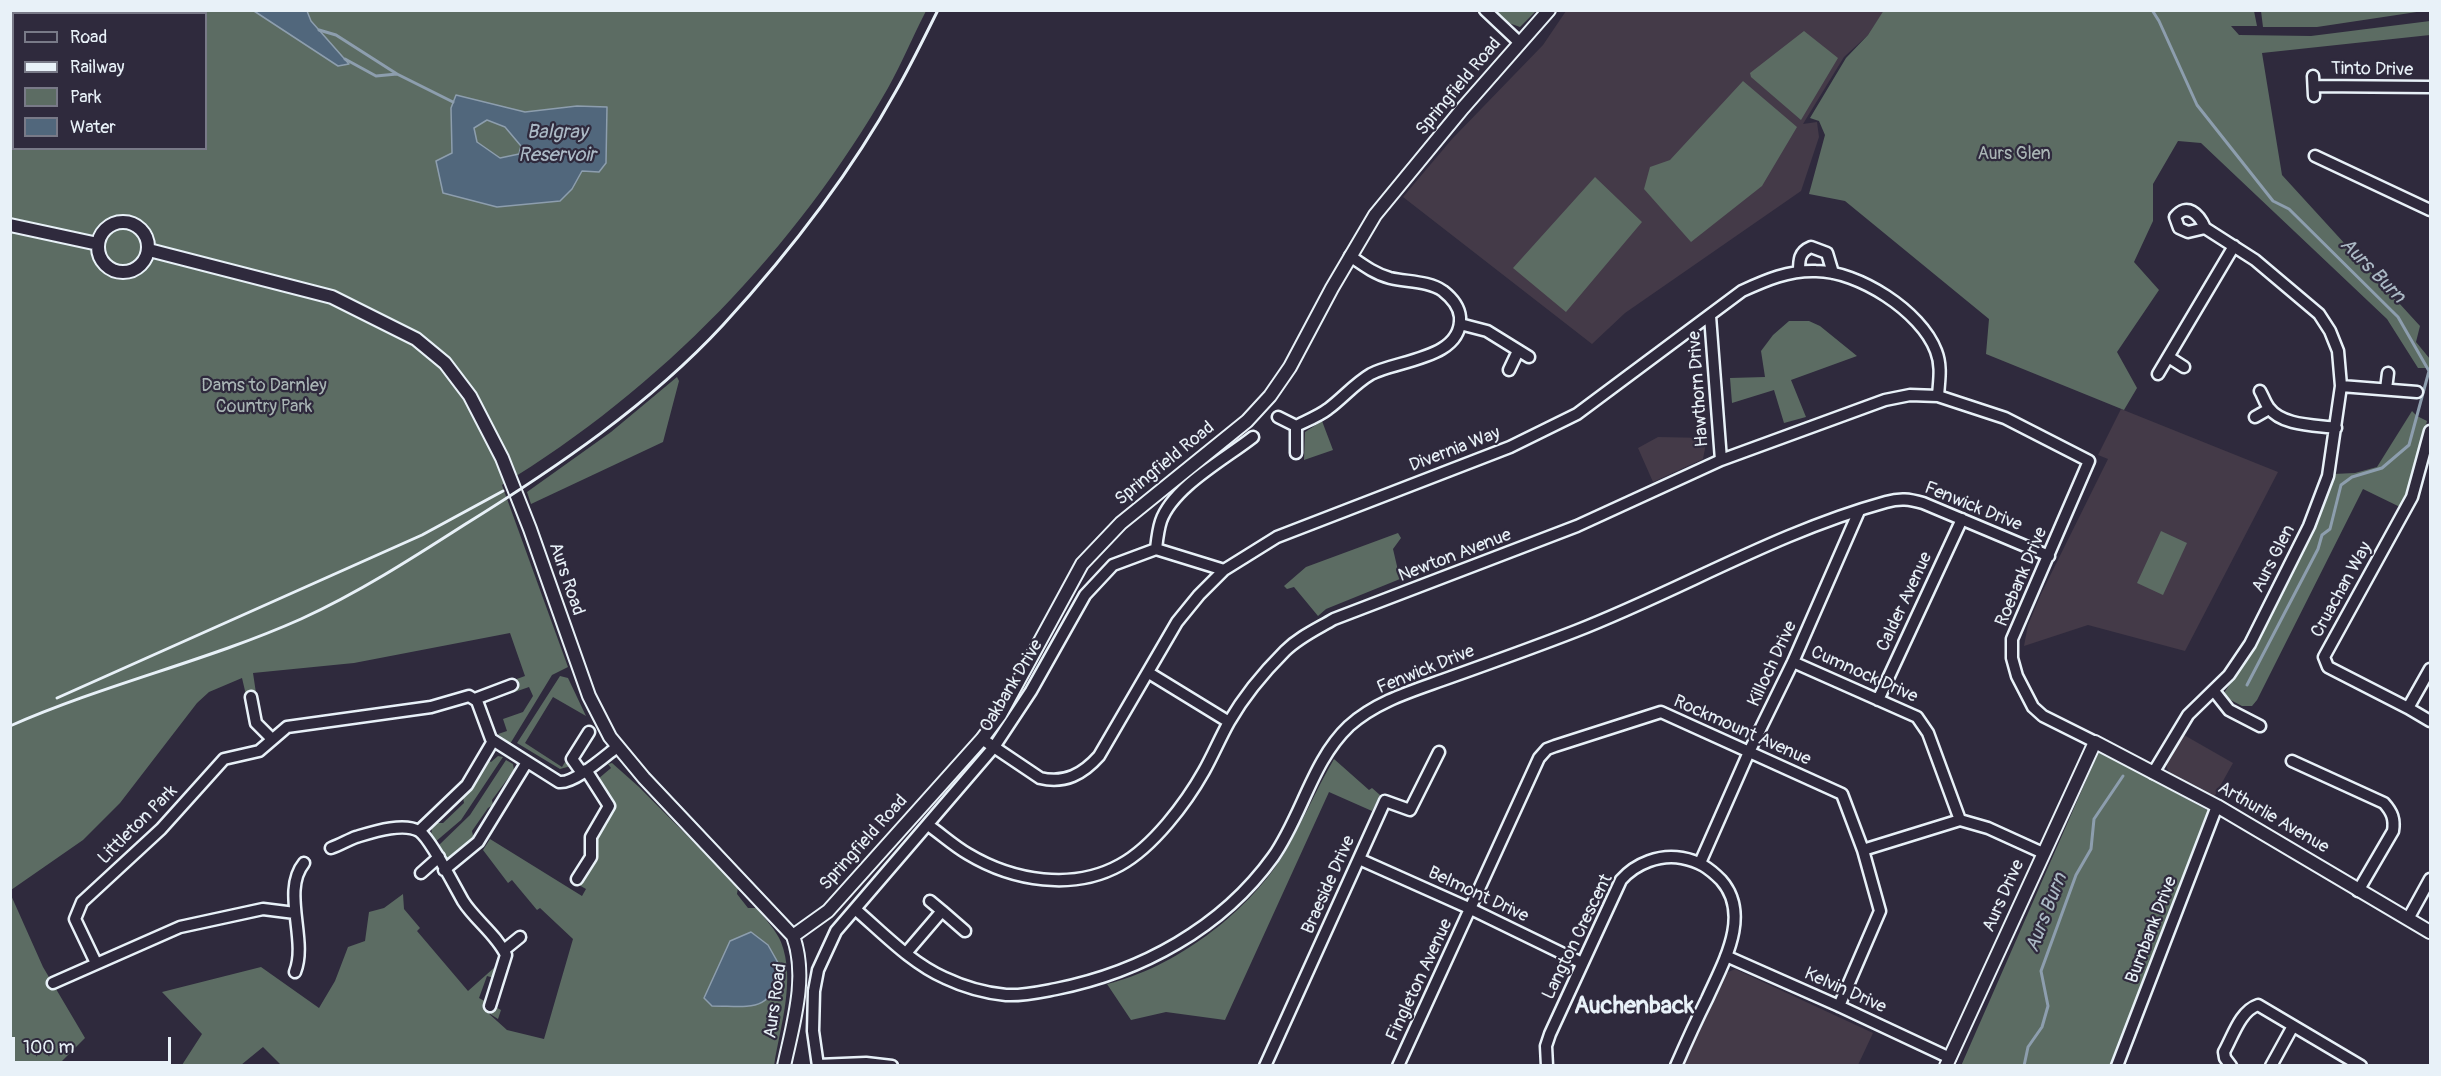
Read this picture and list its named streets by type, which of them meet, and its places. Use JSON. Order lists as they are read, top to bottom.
{
  "streets": {
    "street": [
      "Tinto Drive",
      "Springfield Road",
      "Hawthorn Drive",
      "Divernia Way",
      "Fenwick Drive",
      "Newton Avenue",
      "Aurs Glen",
      "Roebank Drive",
      "Aurs Road",
      "Cruachan Way",
      "Calder Avenue",
      "Killoch Drive",
      "Cumnock Drive",
      "Oakbank Drive",
      "Rockmount Avenue",
      "Arthurlie Avenue",
      "Littleton Park",
      "Braeside Drive",
      "Belmont Drive",
      "Aurs Drive",
      "Burnbank Drive",
      "Langton Crescent",
      "Fingleton Avenue",
      "Kelvin Drive"
    ]
  },
  "crossings": [
    ["Springfield Road", "Divernia Way"],
    ["Springfield Road", "Aurs Road"],
    ["Hawthorn Drive", "Divernia Way"],
    ["Hawthorn Drive", "Newton Avenue"],
    ["Divernia Way", "Newton Avenue"],
    ["Divernia Way", "Oakbank Drive"],
    ["Fenwick Drive", "Roebank Drive"],
    ["Fenwick Drive", "Calder Avenue"],
    ["Fenwick Drive", "Killoch Drive"],
    ["Fenwick Drive", "Oakbank Drive"],
    ["Newton Avenue", "Roebank Drive"],
    ["Newton Avenue", "Oakbank Drive"],
    ["Aurs Glen", "Arthurlie Avenue"],
    ["Roebank Drive", "Arthurlie Avenue"],
    ["Roebank Drive", "Aurs Drive"],
    ["Calder Avenue", "Cumnock Drive"],
    ["Killoch Drive", "Cumnock Drive"],
    ["Killoch Drive", "Rockmount Avenue"],
    ["Killoch Drive", "Langton Crescent"],
    ["Rockmount Avenue", "Belmont Drive"],
    ["Rockmount Avenue", "Fingleton Avenue"],
    ["Rockmount Avenue", "Kelvin Drive"],
    ["Arthurlie Avenue", "Aurs Drive"],
    ["Arthurlie Avenue", "Burnbank Drive"],
    ["Braeside Drive", "Belmont Drive"],
    ["Belmont Drive", "Langton Crescent"],
    ["Belmont Drive", "Fingleton Avenue"],
    ["Aurs Drive", "Kelvin Drive"]
  ],
  "districts": ["Auchenback"],
  "water": ["Balgray Reservoir", "Aurs Burn"],
  "parks": ["Aurs Glen", "Dams to Darnley Country Park"],
  "legend": [
    "Road",
    "Railway",
    "Park",
    "Water"
  ],
  "scale_bar": "100 m"
}
